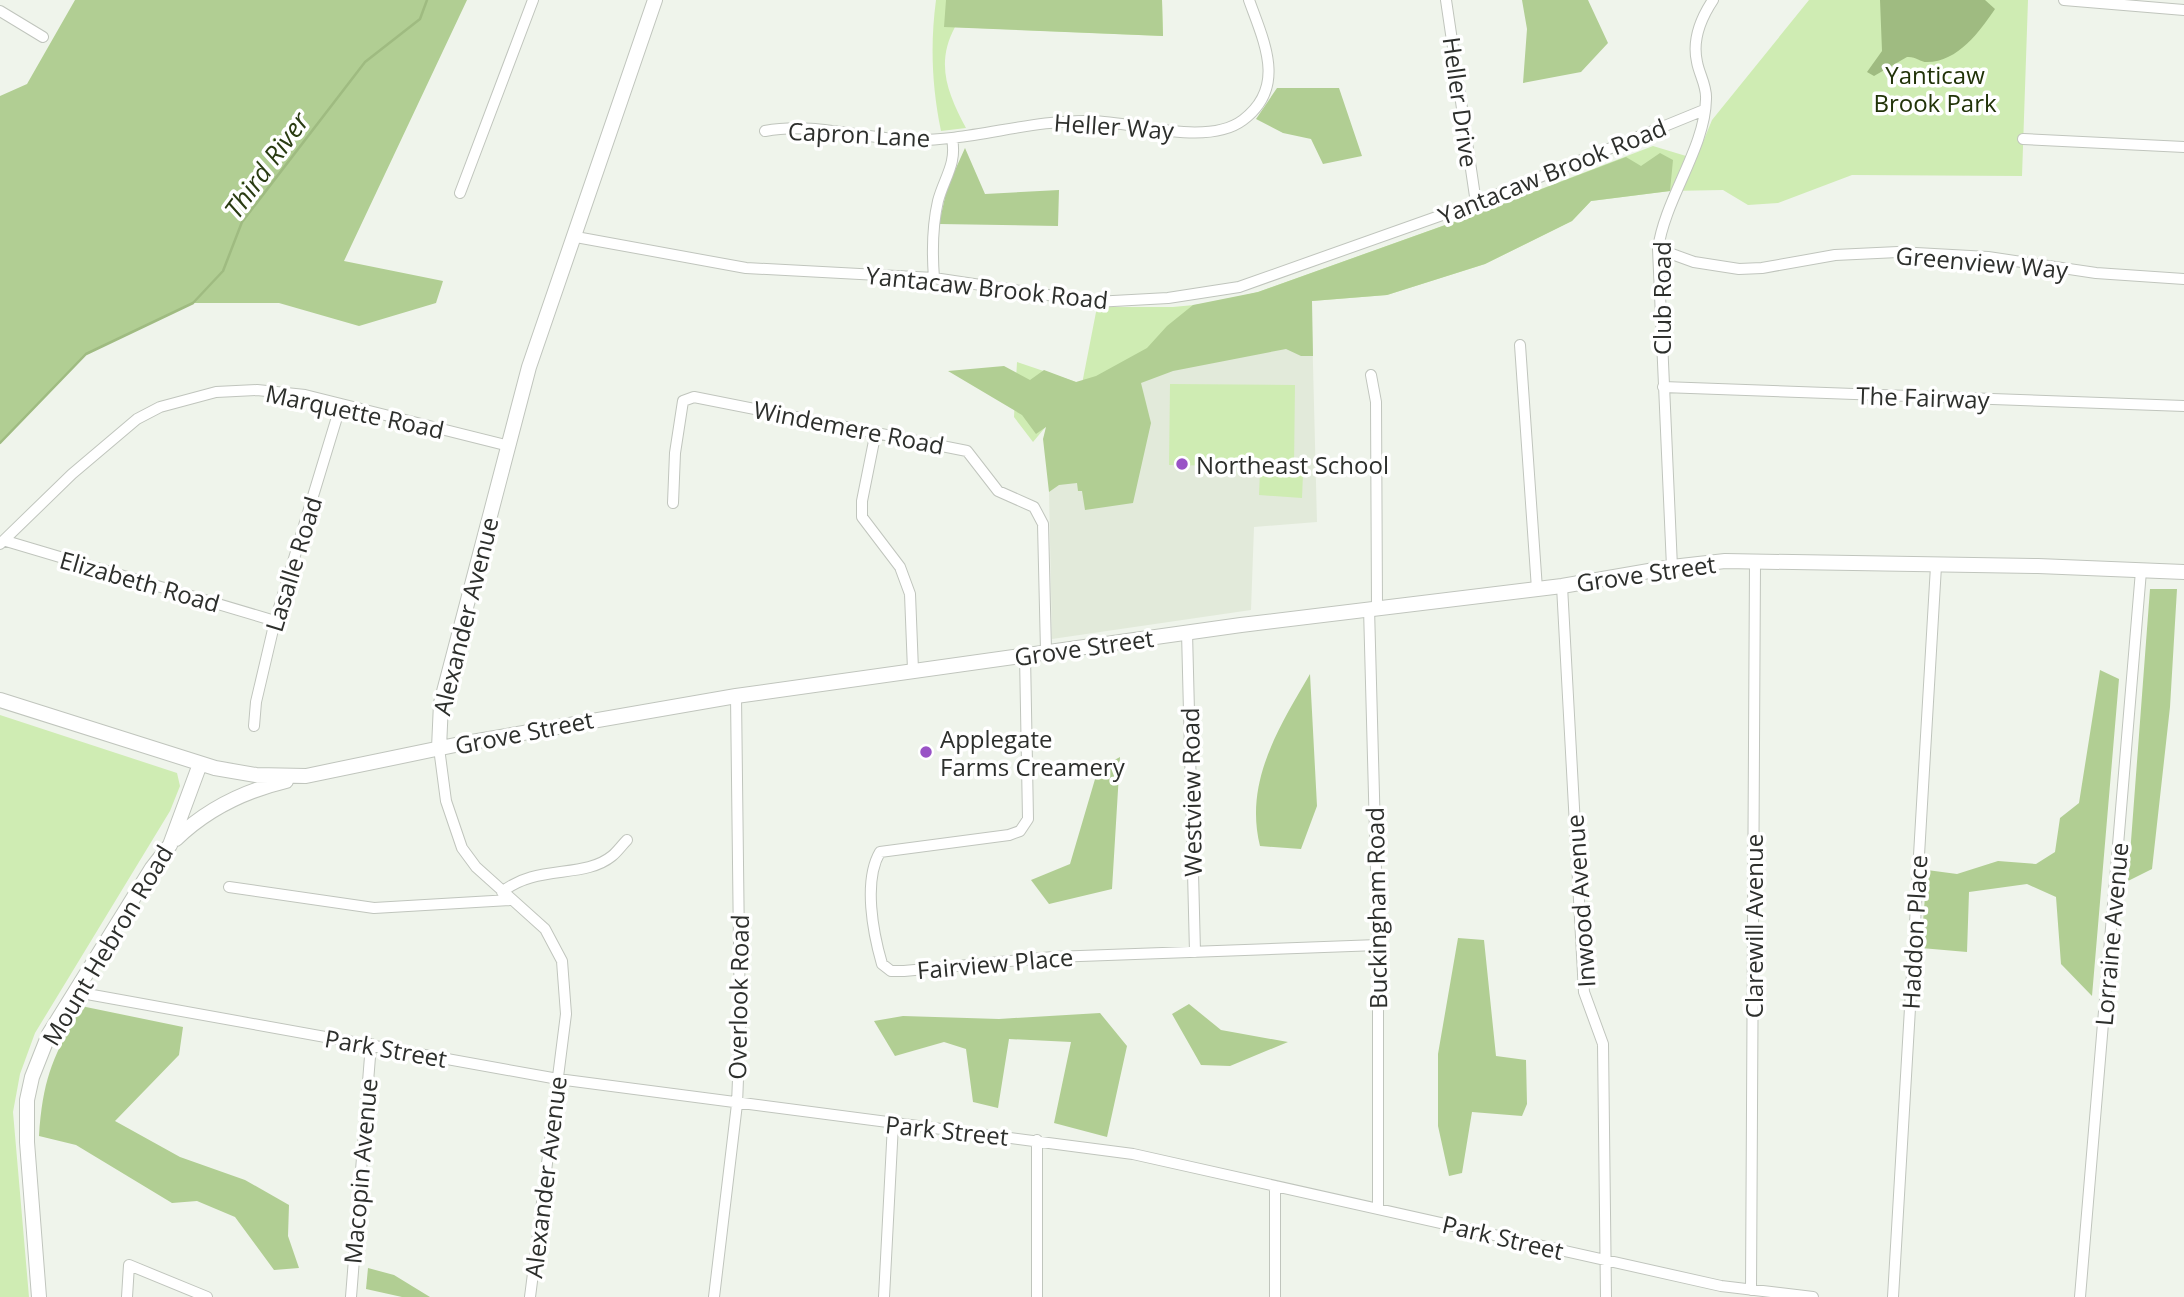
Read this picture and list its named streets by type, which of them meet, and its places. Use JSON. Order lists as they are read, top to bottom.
{
  "streets": {
    "main road": ["Grove Street", "Alexander Avenue", "Mount Hebron Road"],
    "street": [
      "Heller Drive",
      "Heller Way",
      "Capron Lane",
      "Yantacaw Brook Road",
      "Greenview Way",
      "Club Road",
      "The Fairway",
      "Marquette Road",
      "Windemere Road",
      "Lasalle Road",
      "Elizabeth Road",
      "Westview Road",
      "Inwood Avenue",
      "Buckingham Road",
      "Clarewill Avenue",
      "Haddon Place",
      "Lorraine Avenue",
      "Fairview Place",
      "Overlook Road",
      "Park Street",
      "Macopin Avenue"
    ]
  },
  "crossings": [
    ["Heller Drive", "Yantacaw Brook Road"],
    ["Heller Way", "Capron Lane"],
    ["Yantacaw Brook Road", "Club Road"],
    ["Yantacaw Brook Road", "Alexander Avenue"],
    ["Greenview Way", "Club Road"],
    ["Club Road", "The Fairway"],
    ["Club Road", "Grove Street"],
    ["Marquette Road", "Lasalle Road"],
    ["Marquette Road", "Elizabeth Road"],
    ["Marquette Road", "Alexander Avenue"],
    ["Windemere Road", "Grove Street"],
    ["Lasalle Road", "Elizabeth Road"],
    ["Grove Street", "Alexander Avenue"],
    ["Grove Street", "Westview Road"],
    ["Grove Street", "Inwood Avenue"],
    ["Grove Street", "Buckingham Road"],
    ["Grove Street", "Clarewill Avenue"],
    ["Grove Street", "Haddon Place"],
    ["Grove Street", "Lorraine Avenue"],
    ["Grove Street", "Mount Hebron Road"],
    ["Grove Street", "Fairview Place"],
    ["Grove Street", "Overlook Road"],
    ["Alexander Avenue", "Park Street"],
    ["Westview Road", "Fairview Place"],
    ["Inwood Avenue", "Park Street"],
    ["Buckingham Road", "Fairview Place"],
    ["Buckingham Road", "Park Street"],
    ["Clarewill Avenue", "Park Street"],
    ["Mount Hebron Road", "Park Street"],
    ["Overlook Road", "Park Street"],
    ["Park Street", "Macopin Avenue"]
  ],
  "water": ["Third River"],
  "parks": ["Yanticaw Brook Park"],
  "places": ["Northeast School", "Applegate Farms Creamery"]
}
